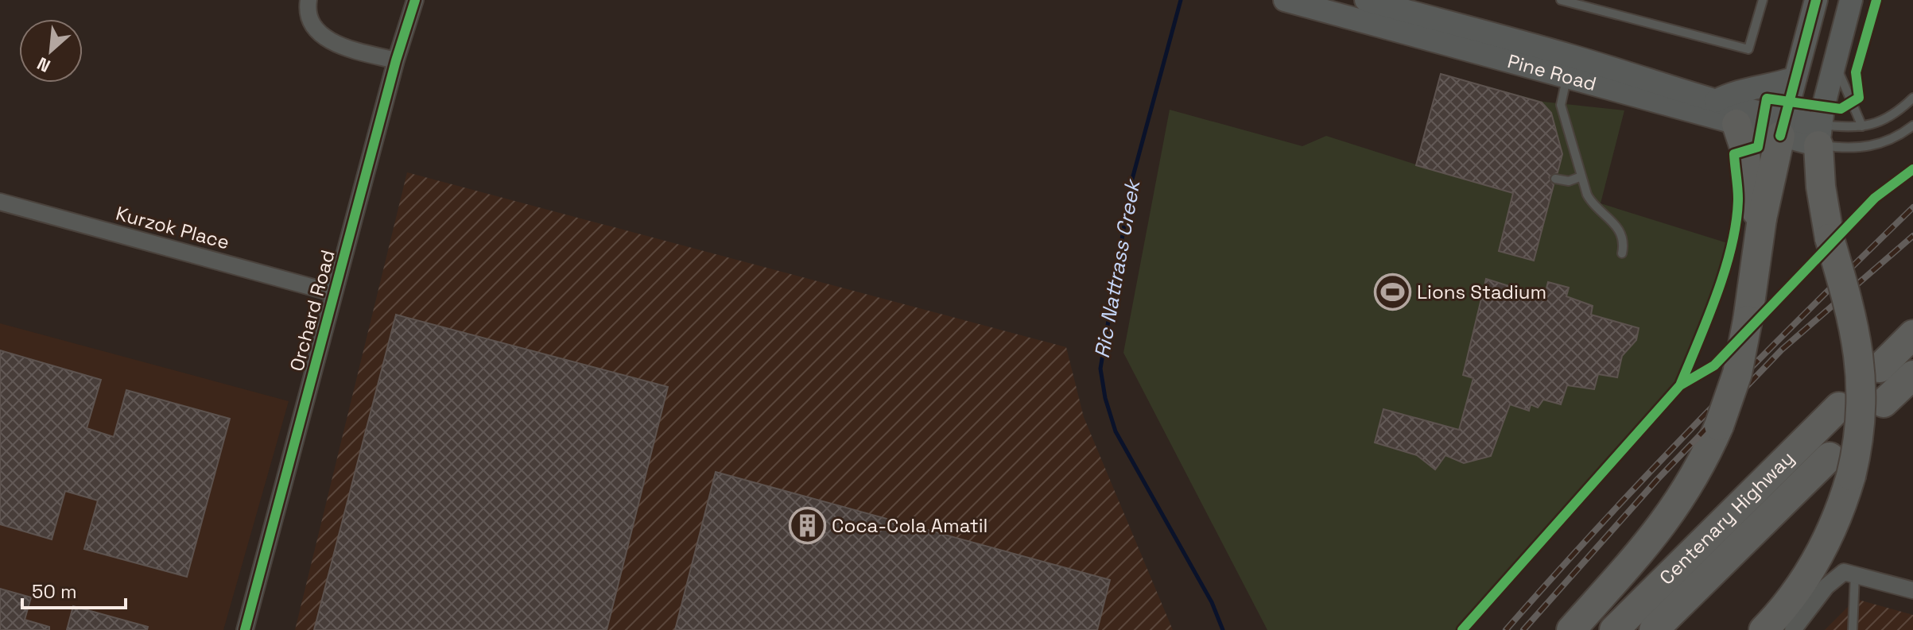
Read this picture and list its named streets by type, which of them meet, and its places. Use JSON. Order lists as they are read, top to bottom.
{
  "streets": {
    "highway": ["Centenary Highway"],
    "street": ["Pine Road", "Kurzok Place", "Orchard Road"]
  },
  "crossings": [
    ["Kurzok Place", "Orchard Road"]
  ],
  "water": ["Ric Nattrass Creek"],
  "places": {
    "sports": ["Lions Stadium"],
    "building": ["Coca-Cola Amatil"]
  },
  "scale_bar": "50 m",
  "north": "bottom left"
}
